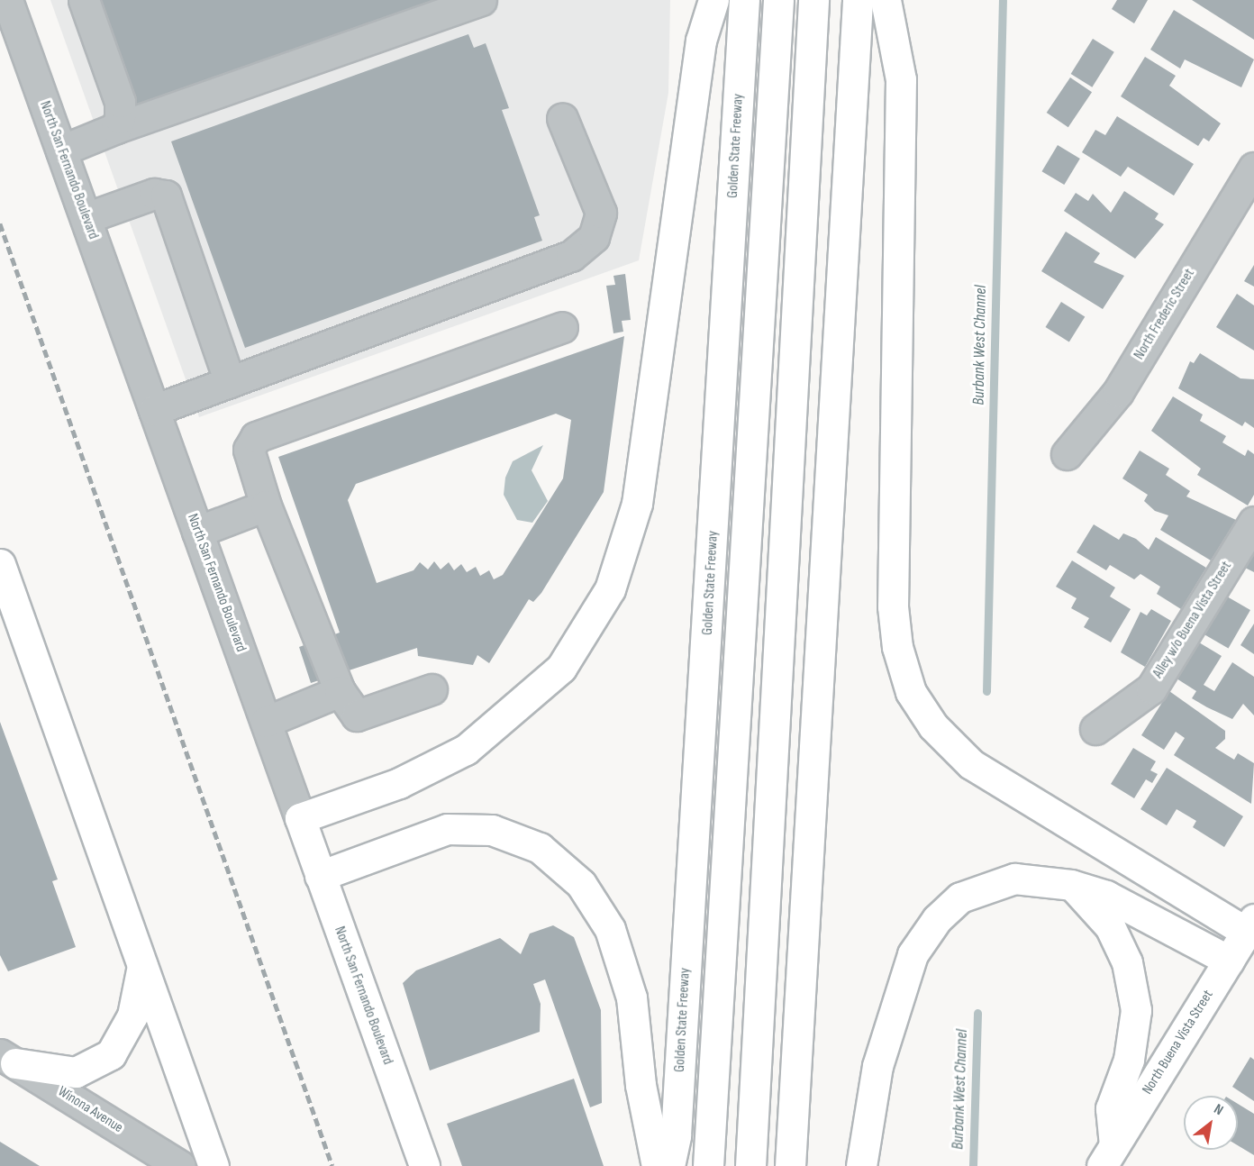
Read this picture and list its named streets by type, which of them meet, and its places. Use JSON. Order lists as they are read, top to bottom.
{
  "streets": {
    "main road": ["Golden State Freeway", "North San Fernando Boulevard", "North Buena Vista Street"],
    "street": ["North Frederic Street", "Alley w/o Buena Vista Street", "Winona Avenue"]
  },
  "water": ["Burbank West Channel"],
  "north": "top right"
}
